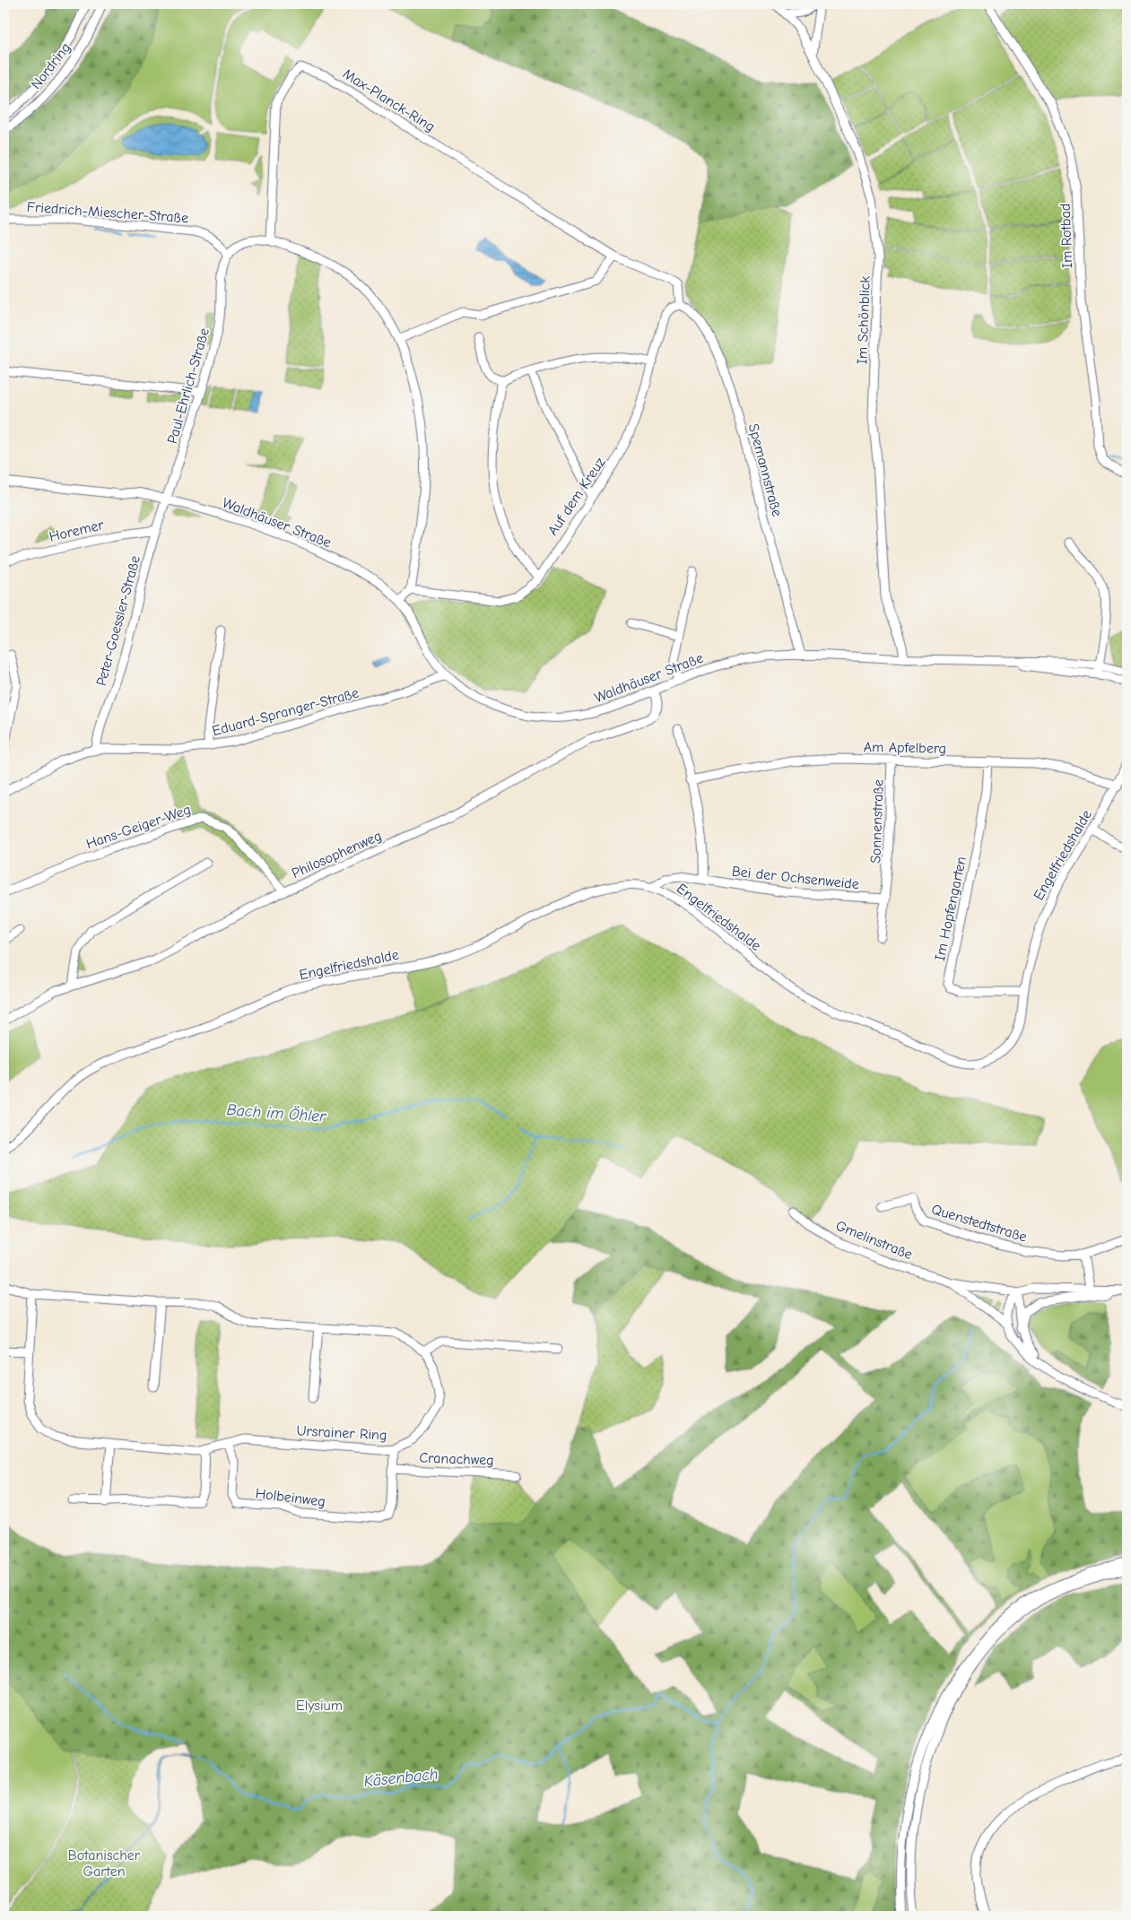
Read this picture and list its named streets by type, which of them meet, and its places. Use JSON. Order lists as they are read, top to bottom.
{
  "streets": {
    "street": [
      "Nordring",
      "Max-Planck-Ring",
      "Friedrich-Miescher-Straße",
      "Im Rotbad",
      "Im Schönblick",
      "Paul-Ehrlich-Straße",
      "Spemannstraße",
      "Auf dem Kreuz",
      "Waldhäuser Straße",
      "Horemer",
      "Peter-Goessler-Straße",
      "Eduard-Spranger-Straße",
      "Am Apfelberg",
      "Sonnenstraße",
      "Hans-Geiger-Weg",
      "Philosophenweg",
      "Engelfriedshalde",
      "Bei der Ochsenweide",
      "Im Hopfengarten",
      "Quenstedtstraße",
      "Gmelinstraße",
      "Ursrainer Ring",
      "Cranachweg",
      "Holbeinweg"
    ]
  },
  "crossings": [
    ["Max-Planck-Ring", "Spemannstraße"],
    ["Max-Planck-Ring", "Auf dem Kreuz"],
    ["Friedrich-Miescher-Straße", "Paul-Ehrlich-Straße"],
    ["Im Schönblick", "Waldhäuser Straße"],
    ["Paul-Ehrlich-Straße", "Waldhäuser Straße"],
    ["Paul-Ehrlich-Straße", "Peter-Goessler-Straße"],
    ["Spemannstraße", "Auf dem Kreuz"],
    ["Spemannstraße", "Waldhäuser Straße"],
    ["Waldhäuser Straße", "Peter-Goessler-Straße"],
    ["Waldhäuser Straße", "Eduard-Spranger-Straße"],
    ["Waldhäuser Straße", "Philosophenweg"],
    ["Horemer", "Peter-Goessler-Straße"],
    ["Peter-Goessler-Straße", "Eduard-Spranger-Straße"],
    ["Am Apfelberg", "Sonnenstraße"],
    ["Am Apfelberg", "Engelfriedshalde"],
    ["Am Apfelberg", "Im Hopfengarten"],
    ["Sonnenstraße", "Bei der Ochsenweide"],
    ["Hans-Geiger-Weg", "Philosophenweg"],
    ["Engelfriedshalde", "Bei der Ochsenweide"],
    ["Engelfriedshalde", "Im Hopfengarten"],
    ["Ursrainer Ring", "Holbeinweg"],
    ["Cranachweg", "Holbeinweg"]
  ],
  "water": ["Bach im Öhler", "Käsenbach"],
  "parks": ["Elysium", "Botanischer Garten"]
}
